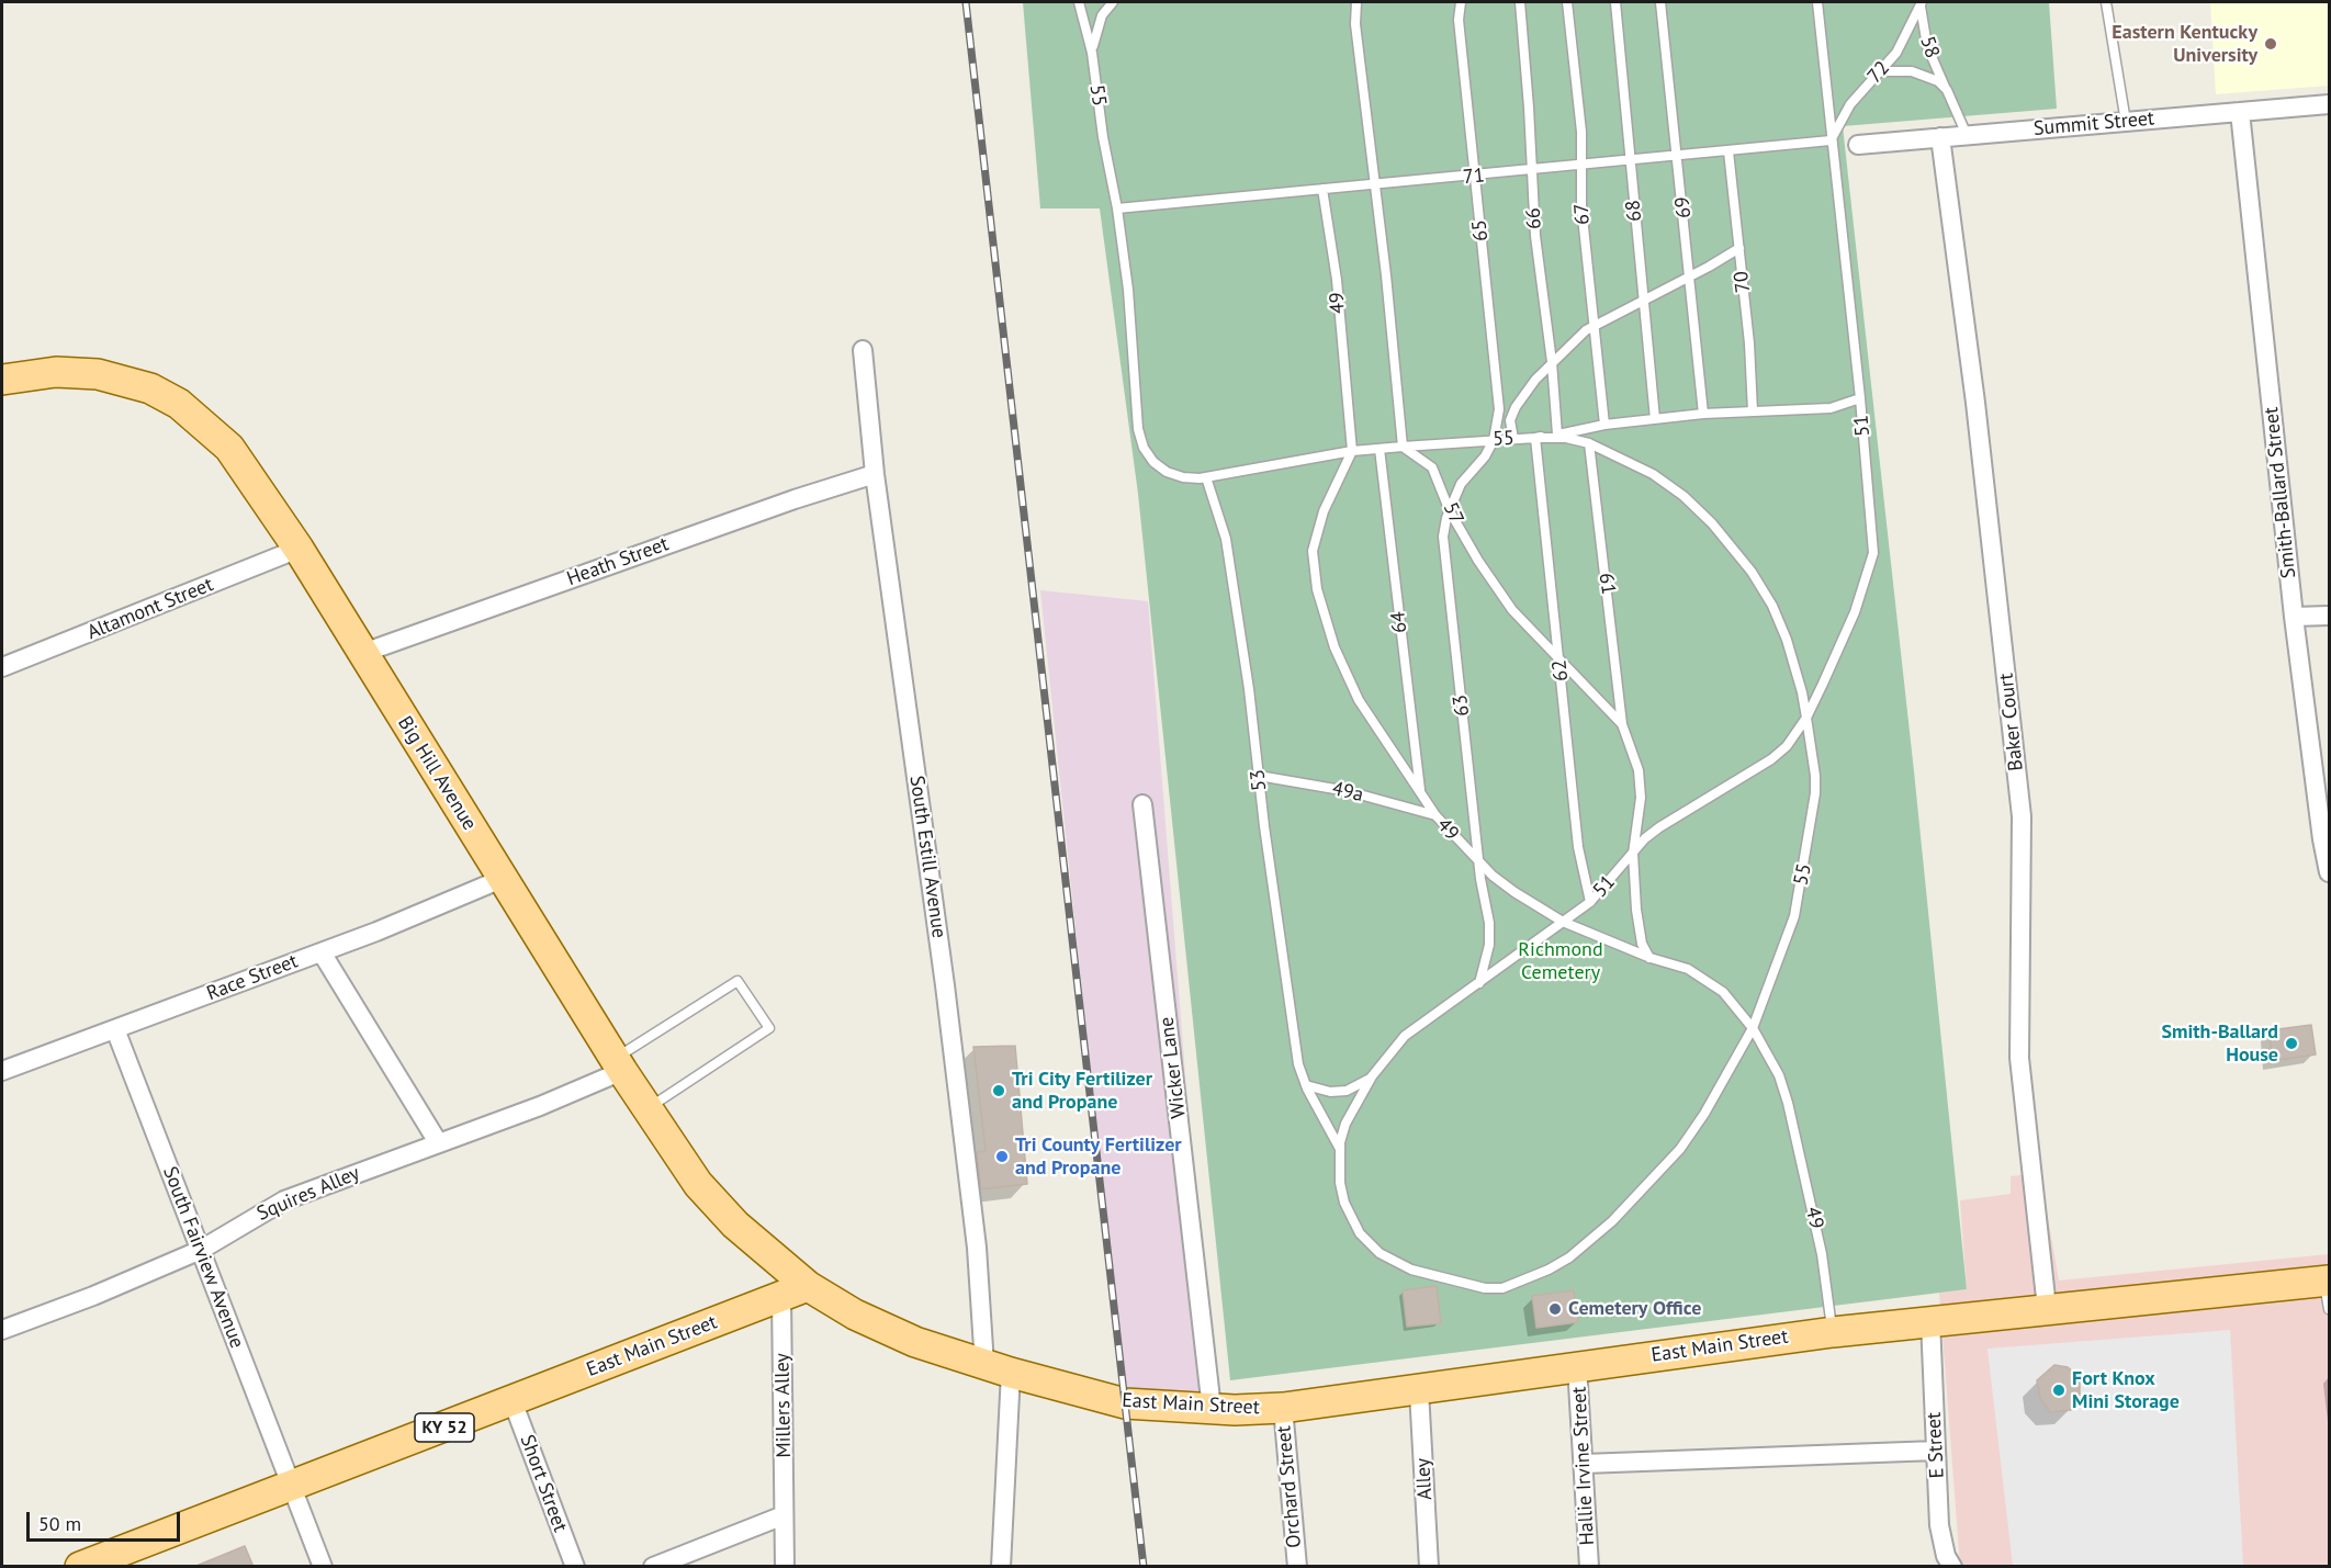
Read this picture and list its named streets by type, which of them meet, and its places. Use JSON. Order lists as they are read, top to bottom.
{
  "streets": {
    "main road": ["Big Hill Avenue", "East Main Street", "KY 52"],
    "street": [
      "Summit Street",
      "Smith-Ballard Street",
      "Heath Street",
      "Altamont Street",
      "Baker Court",
      "South Estill Avenue",
      "Race Street",
      "Wicker Lane",
      "Squires Alley",
      "South Fairview Avenue",
      "Millers Alley",
      "E Street",
      "Hallie Irvine Street",
      "Alley",
      "Short Street",
      "Orchard Street"
    ],
    "lane": [
      "58",
      "72",
      "55",
      "71",
      "69",
      "68",
      "67",
      "66",
      "65",
      "70",
      "49",
      "51",
      "57",
      "61",
      "64",
      "62",
      "63",
      "53",
      "49a"
    ]
  },
  "crossings": [
    ["58", "72"],
    ["58", "Summit Street"],
    ["72", "71"],
    ["72", "51"],
    ["55", "71"],
    ["55", "65"],
    ["55", "49"],
    ["55", "51"],
    ["55", "57"],
    ["55", "61"],
    ["55", "64"],
    ["55", "62"],
    ["55", "63"],
    ["55", "53"],
    ["Summit Street", "Smith-Ballard Street"],
    ["Summit Street", "Baker Court"],
    ["71", "69"],
    ["71", "68"],
    ["71", "67"],
    ["71", "66"],
    ["71", "65"],
    ["71", "70"],
    ["71", "49"],
    ["71", "51"],
    ["65", "63"],
    ["49", "51"],
    ["49", "57"],
    ["49", "64"],
    ["49", "63"],
    ["49", "49a"],
    ["49", "East Main Street"],
    ["51", "57"],
    ["51", "62"],
    ["51", "63"],
    ["51", "53"],
    ["57", "61"],
    ["57", "62"],
    ["57", "63"],
    ["Heath Street", "Big Hill Avenue"],
    ["Heath Street", "South Estill Avenue"],
    ["Altamont Street", "Big Hill Avenue"],
    ["Baker Court", "East Main Street"],
    ["Big Hill Avenue", "Race Street"],
    ["Big Hill Avenue", "Squires Alley"],
    ["Big Hill Avenue", "East Main Street"],
    ["Big Hill Avenue", "Millers Alley"],
    ["53", "49a"],
    ["South Estill Avenue", "East Main Street"],
    ["Race Street", "South Fairview Avenue"],
    ["Wicker Lane", "East Main Street"],
    ["Squires Alley", "South Fairview Avenue"],
    ["South Fairview Avenue", "East Main Street"],
    ["East Main Street", "Millers Alley"],
    ["East Main Street", "E Street"],
    ["East Main Street", "Hallie Irvine Street"],
    ["East Main Street", "Alley"],
    ["East Main Street", "Short Street"],
    ["East Main Street", "Orchard Street"]
  ],
  "parks": ["Richmond Cemetery"],
  "places": [
    "Eastern Kentucky University",
    "Smith-Ballard House",
    "Tri City Fertilizer and Propane",
    "Tri County Fertilizer and Propane",
    "Cemetery Office",
    "Fort Knox Mini Storage"
  ],
  "scale_bar": "50 m"
}
